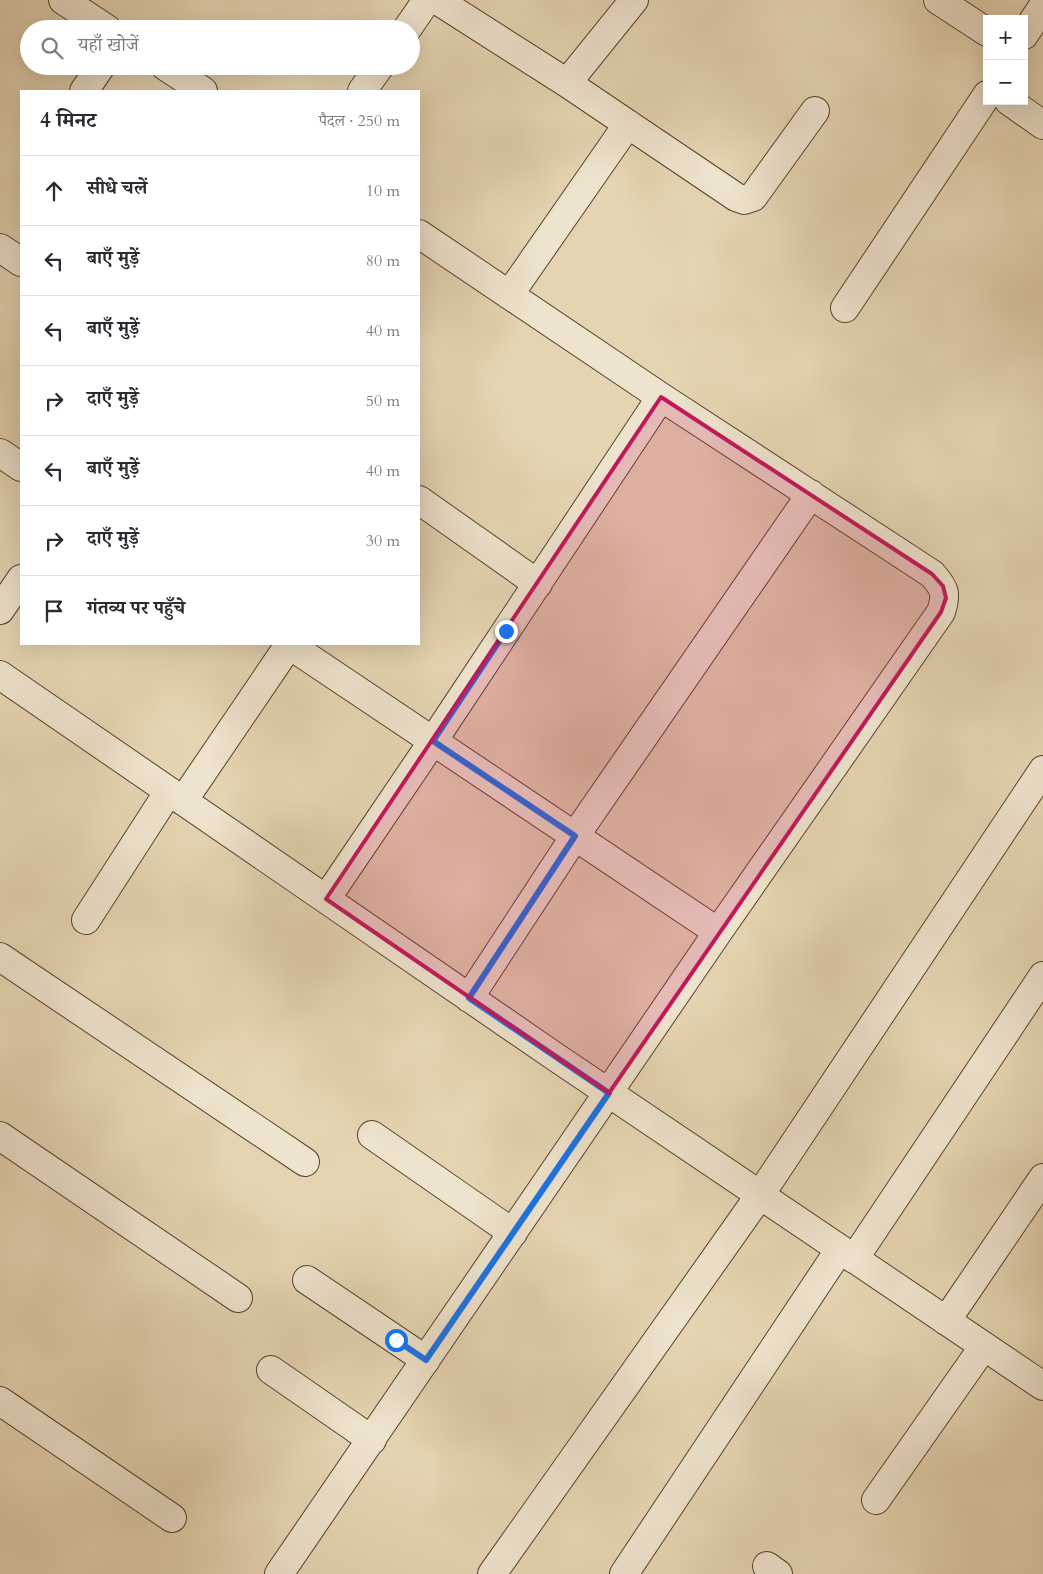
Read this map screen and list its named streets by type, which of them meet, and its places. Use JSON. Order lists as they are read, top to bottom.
{
  "page": {
    "map_buttons": ["+", "−"],
    "search": "यहाँ खोजें",
    "heading": ["4 मिनट", "पैदल · 250 m"],
    "list": [
      ["सीधे चलें", "10 m"],
      ["बाएँ मुड़ें", "80 m"],
      ["बाएँ मुड़ें", "40 m"],
      ["दाएँ मुड़ें", "50 m"],
      ["बाएँ मुड़ें", "40 m"],
      ["दाएँ मुड़ें", "30 m"],
      "गंतव्य पर पहुँचे"
    ]
  }
}
